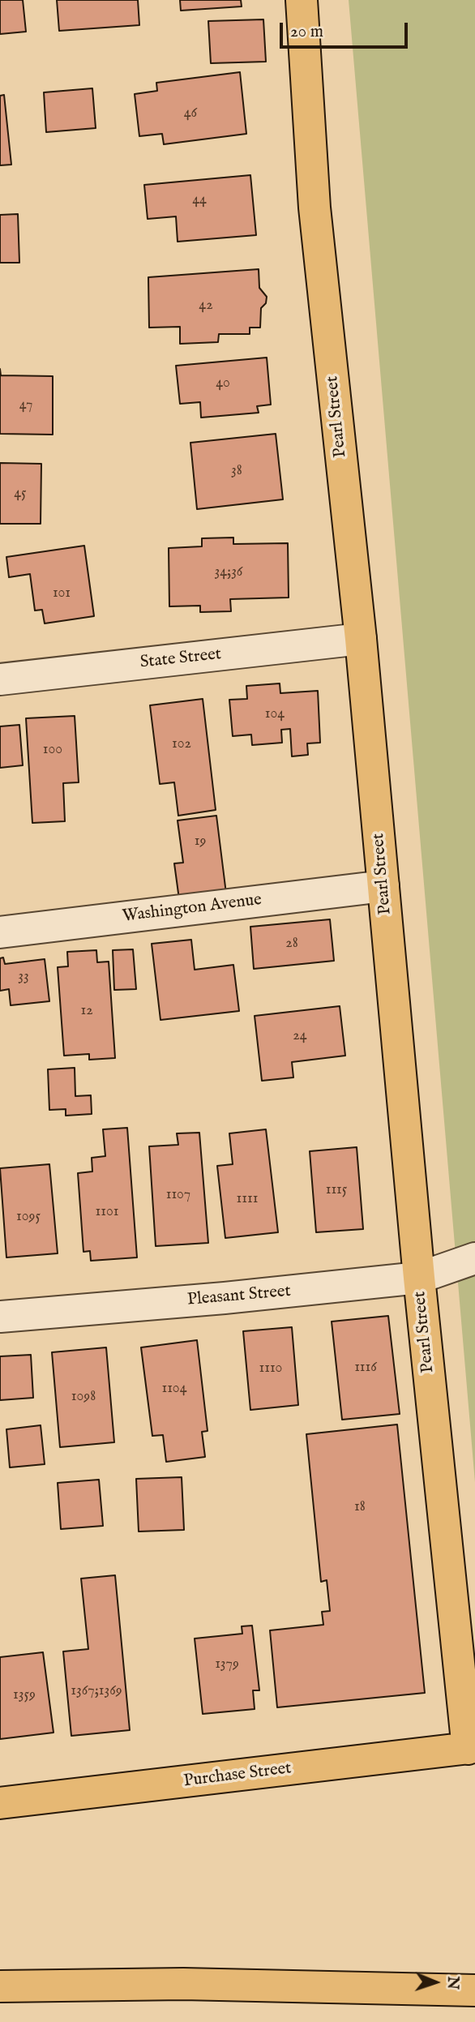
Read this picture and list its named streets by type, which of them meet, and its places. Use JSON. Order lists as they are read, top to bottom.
{
  "streets": {
    "main road": ["Pearl Street", "Purchase Street"],
    "street": ["State Street", "Washington Avenue", "Pleasant Street"]
  },
  "crossings": [
    ["Pearl Street", "State Street"],
    ["Pearl Street", "Washington Avenue"],
    ["Pearl Street", "Pleasant Street"],
    ["Pearl Street", "Purchase Street"]
  ],
  "house_numbers": [
    "46",
    "44",
    "42",
    "40",
    "47",
    "38",
    "45",
    "34;36",
    "101",
    "104",
    "102",
    "100",
    "19",
    "28",
    "33",
    "12",
    "24",
    "1115",
    "1107",
    "1111",
    "1101",
    "1095",
    "1116",
    "1110",
    "1104",
    "1098",
    "18",
    "1379",
    "1367;1369",
    "1359"
  ],
  "scale_bar": "20 m",
  "north": "right"
}
